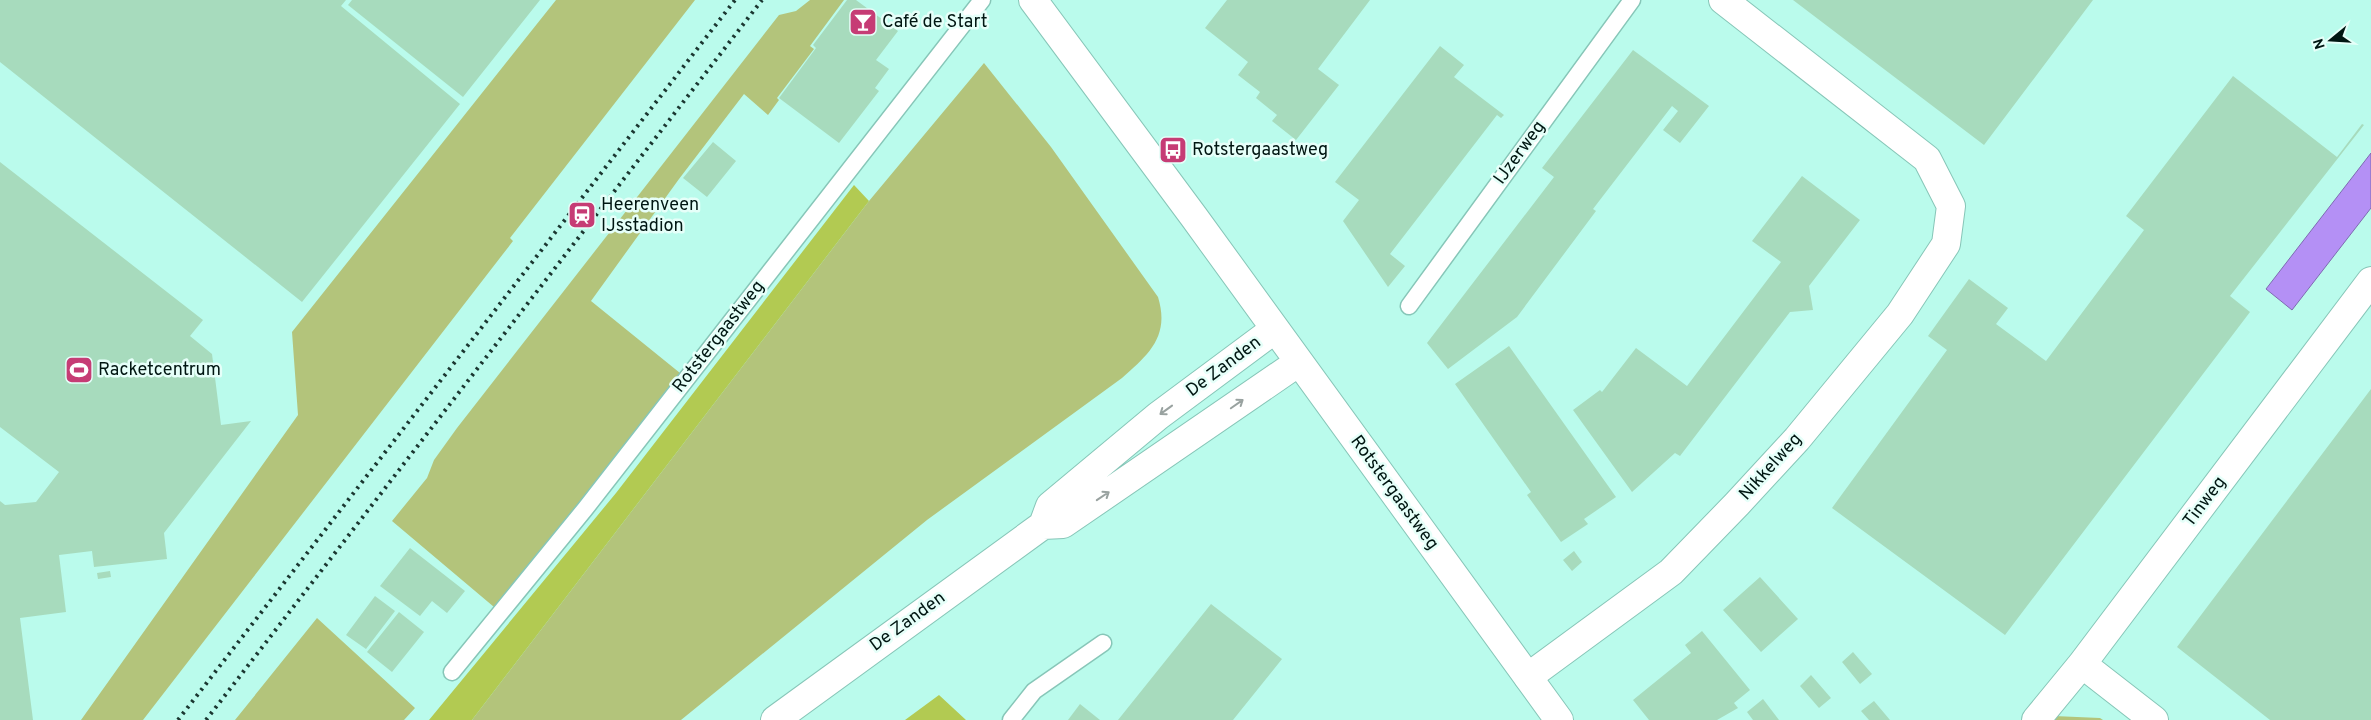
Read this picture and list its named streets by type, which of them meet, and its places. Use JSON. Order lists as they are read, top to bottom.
{
  "streets": {
    "street": [
      "Rotstergaastweg",
      "De Zanden",
      "Nikkelweg",
      "Tinweg"
    ],
    "lane": ["IJzerweg"]
  },
  "crossings": [
    ["Rotstergaastweg", "De Zanden"],
    ["Rotstergaastweg", "Nikkelweg"]
  ],
  "places": {
    "bar": ["Café de Start"],
    "bus stop": ["Rotstergaastweg"],
    "station": ["Heerenveen IJsstadion"],
    "sports": ["Racketcentrum"]
  },
  "north": "left"
}
